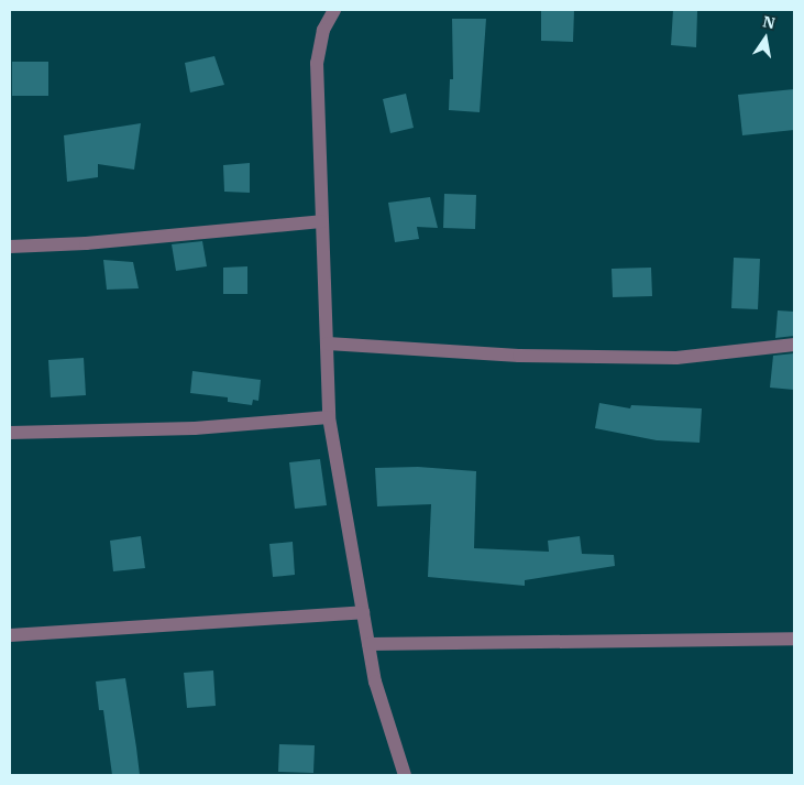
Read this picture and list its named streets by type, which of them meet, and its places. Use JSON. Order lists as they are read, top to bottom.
{
  "north": "top"
}
